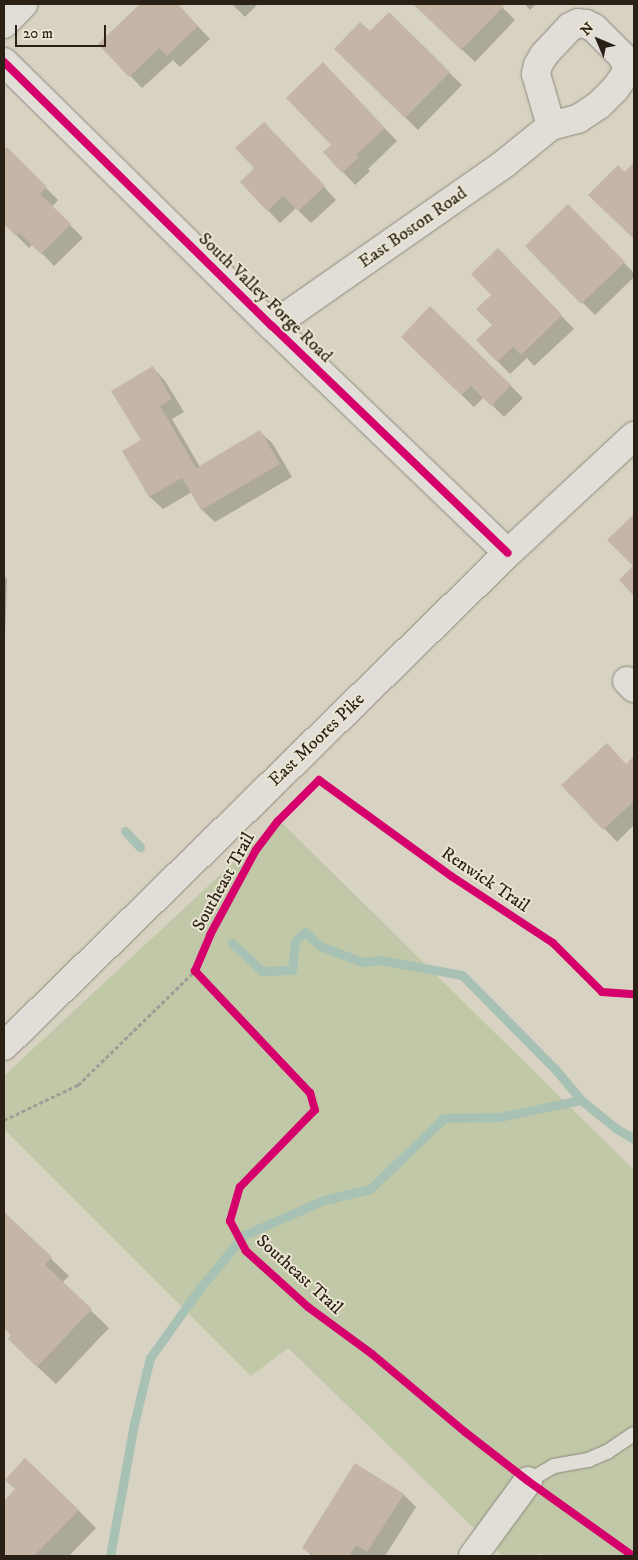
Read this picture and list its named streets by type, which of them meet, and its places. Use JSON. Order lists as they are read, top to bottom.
{
  "streets": {
    "street": ["East Boston Road", "South Valley Forge Road", "East Moores Pike"],
    "cycle path": ["Renwick Trail"]
  },
  "crossings": [
    ["East Boston Road", "South Valley Forge Road"],
    ["South Valley Forge Road", "East Moores Pike"]
  ],
  "scale_bar": "20 m",
  "north": "top left"
}
